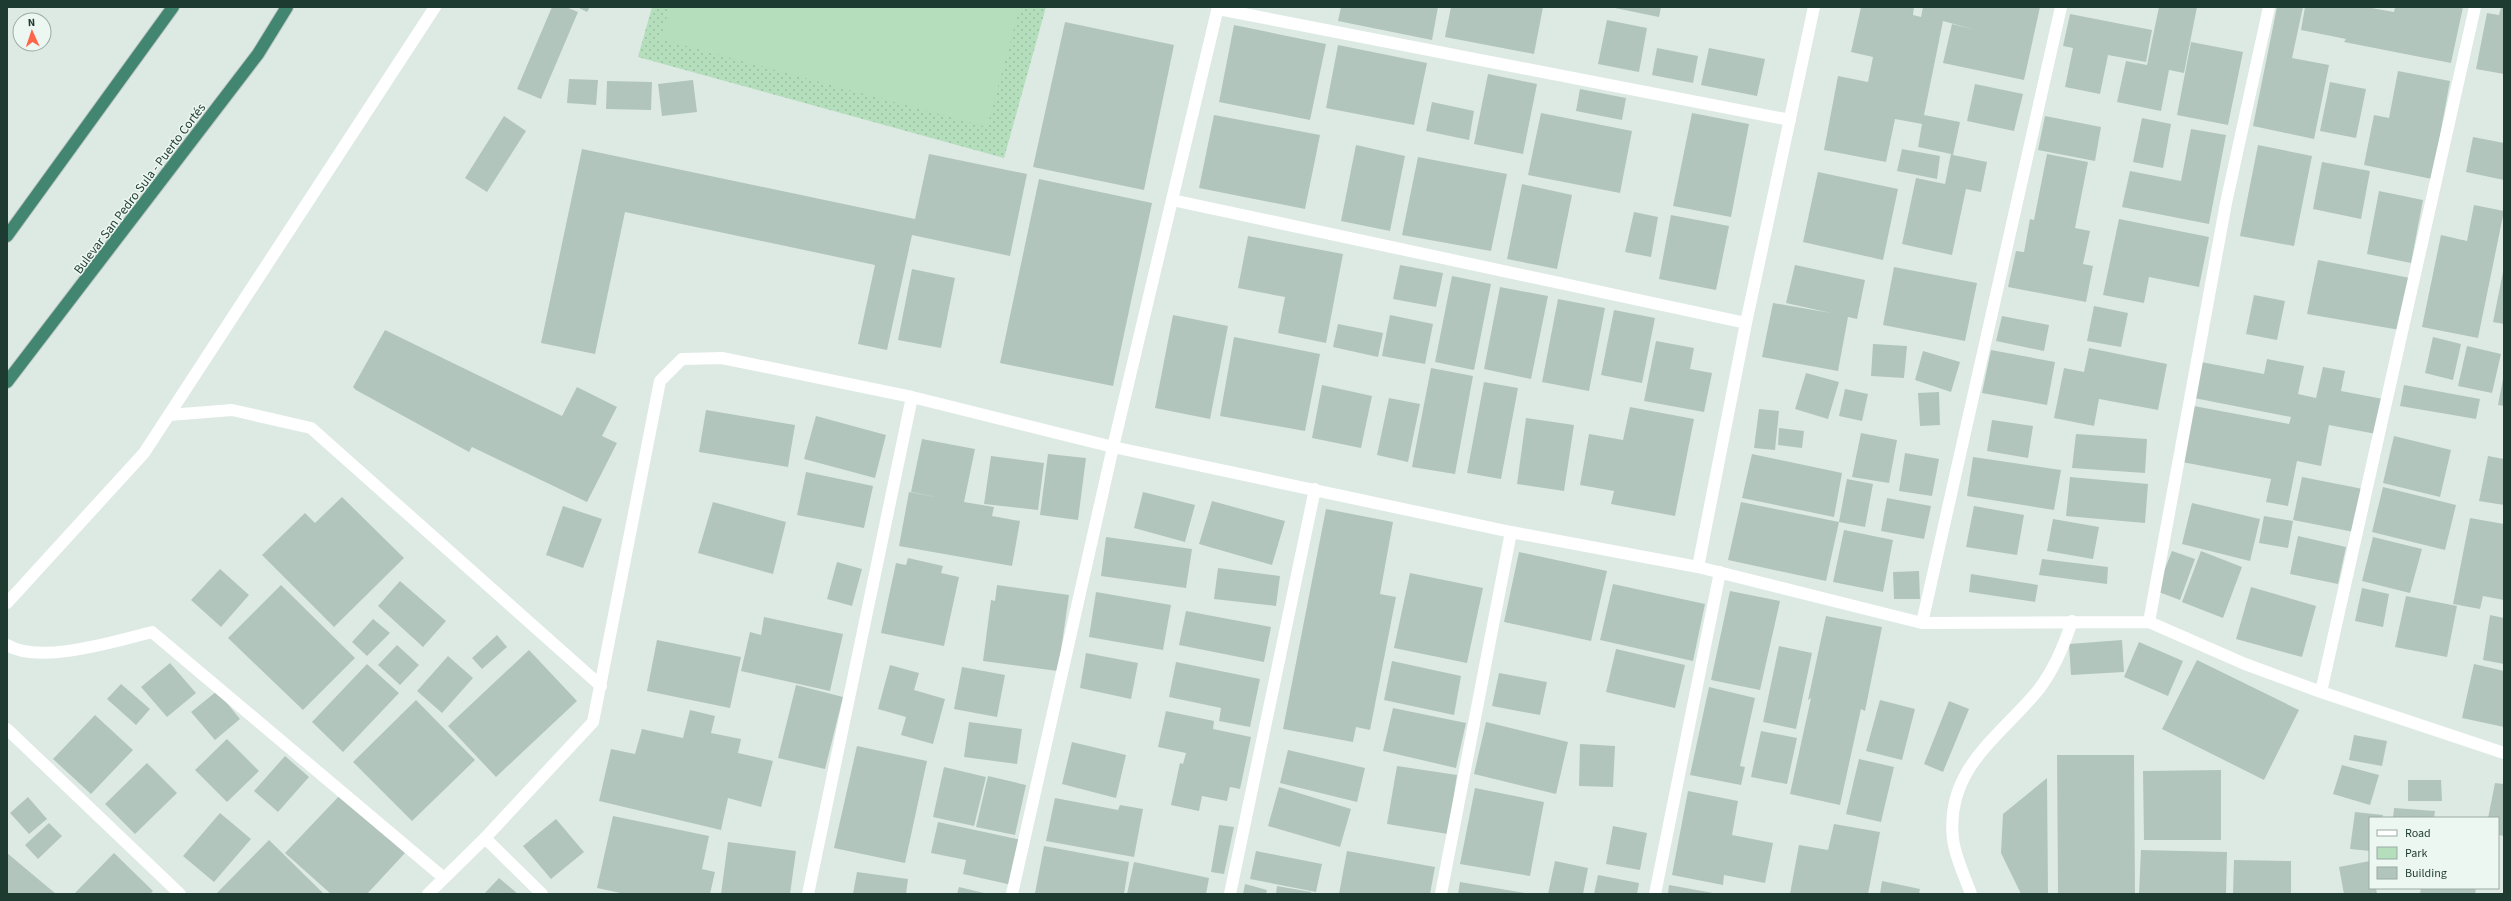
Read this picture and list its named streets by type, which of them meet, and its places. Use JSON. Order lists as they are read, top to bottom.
{
  "streets": {
    "highway": ["Bulevar San Pedro Sula - Puerto Cortés"]
  },
  "legend": ["Road", "Park", "Building"],
  "north": "top"
}
